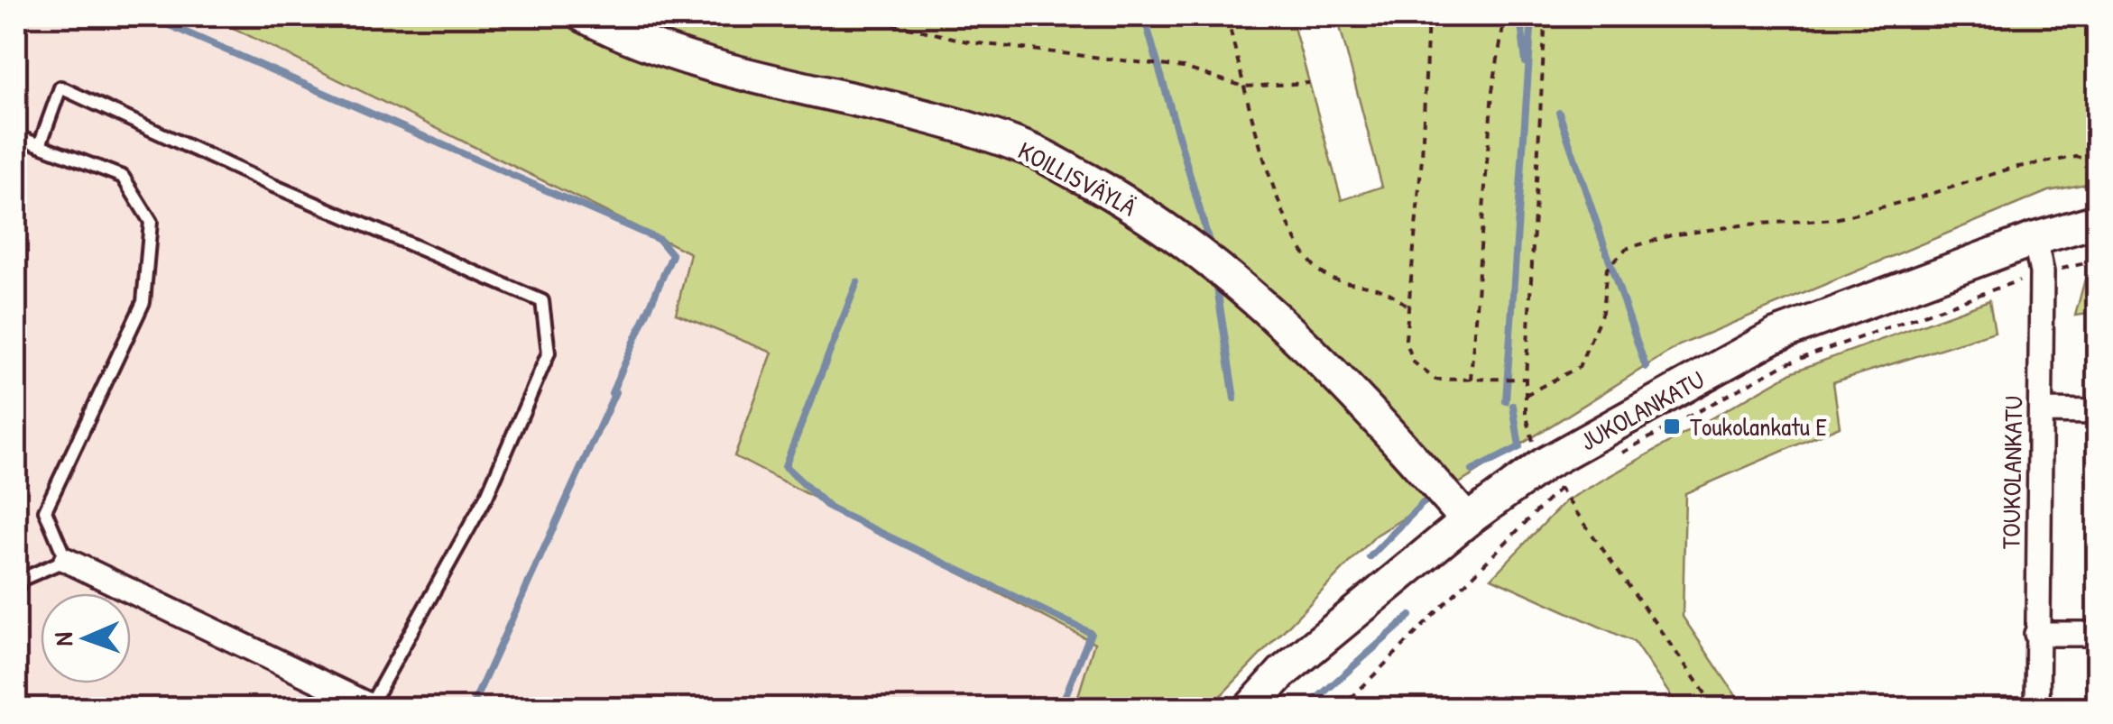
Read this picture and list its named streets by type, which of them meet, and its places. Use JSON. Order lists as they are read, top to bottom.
{
  "streets": {
    "street": ["KOILLISVÄYLÄ", "JUKOLANKATU", "TOUKOLANKATU"]
  },
  "crossings": [
    ["KOILLISVÄYLÄ", "JUKOLANKATU"],
    ["JUKOLANKATU", "TOUKOLANKATU"]
  ],
  "places": {
    "transit": ["Toukolankatu E"]
  },
  "north": "left"
}
